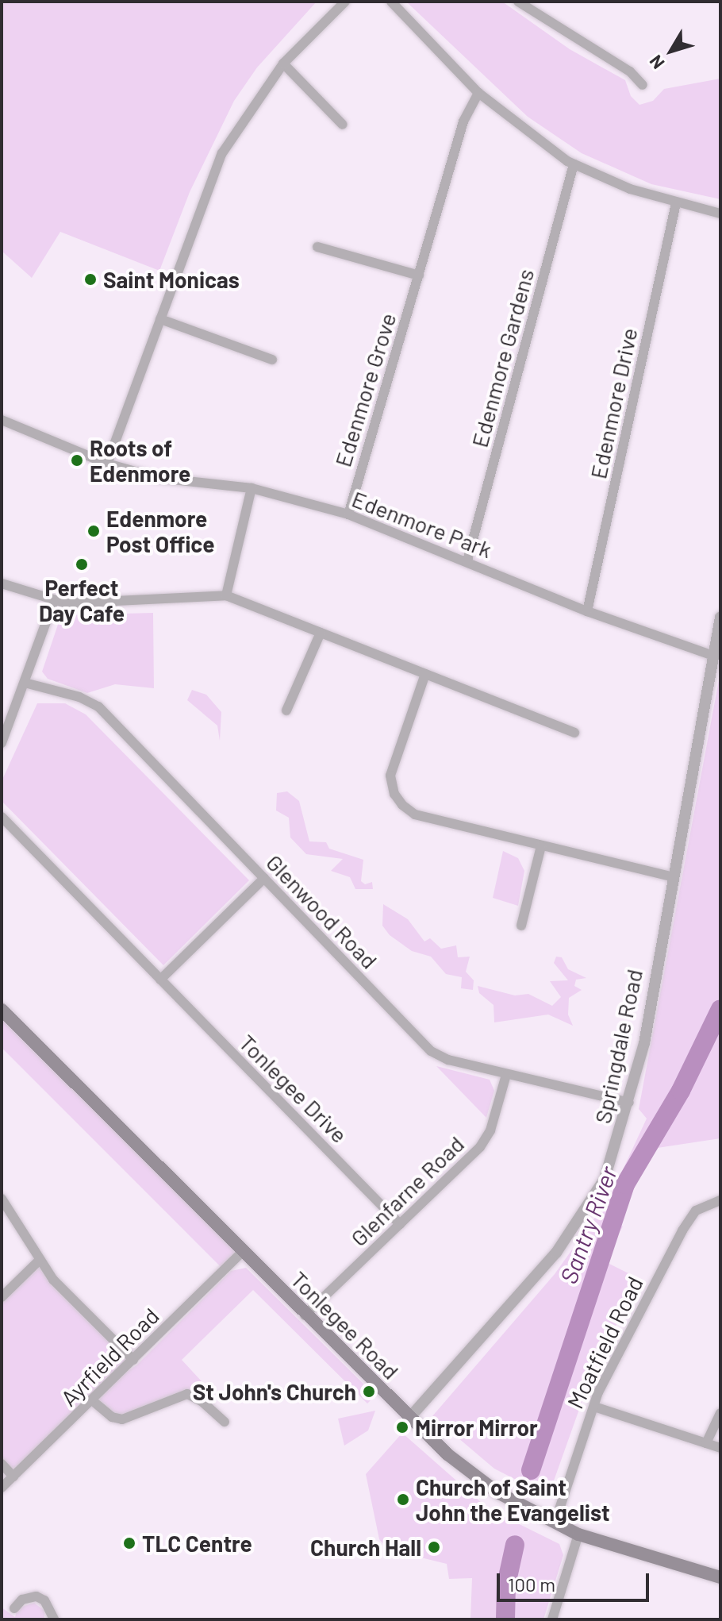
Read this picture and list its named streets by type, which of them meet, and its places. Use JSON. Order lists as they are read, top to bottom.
{
  "streets": {
    "main road": ["Tonlegee Road"],
    "street": [
      "Edenmore Gardens",
      "Edenmore Grove",
      "Edenmore Drive",
      "Edenmore Park",
      "Glenwood Road",
      "Springdale Road",
      "Tonlegee Drive",
      "Glenfarne Road",
      "Moatfield Road",
      "Ayrfield Road"
    ]
  },
  "crossings": [
    ["Edenmore Gardens", "Edenmore Park"],
    ["Edenmore Grove", "Edenmore Park"],
    ["Edenmore Drive", "Edenmore Park"],
    ["Edenmore Park", "Springdale Road"],
    ["Glenwood Road", "Springdale Road"],
    ["Glenwood Road", "Glenfarne Road"],
    ["Springdale Road", "Tonlegee Road"],
    ["Tonlegee Drive", "Glenfarne Road"],
    ["Glenfarne Road", "Tonlegee Road"],
    ["Tonlegee Road", "Moatfield Road"],
    ["Tonlegee Road", "Ayrfield Road"]
  ],
  "water": ["Santry River"],
  "places": [
    "Saint Monicas",
    "Roots of Edenmore",
    "Edenmore Post Office",
    "Perfect Day Cafe",
    "St John's Church",
    "Mirror Mirror",
    "Church of Saint John the Evangelist",
    "TLC Centre",
    "Church Hall"
  ],
  "scale_bar": "100 m",
  "north": "bottom left"
}
